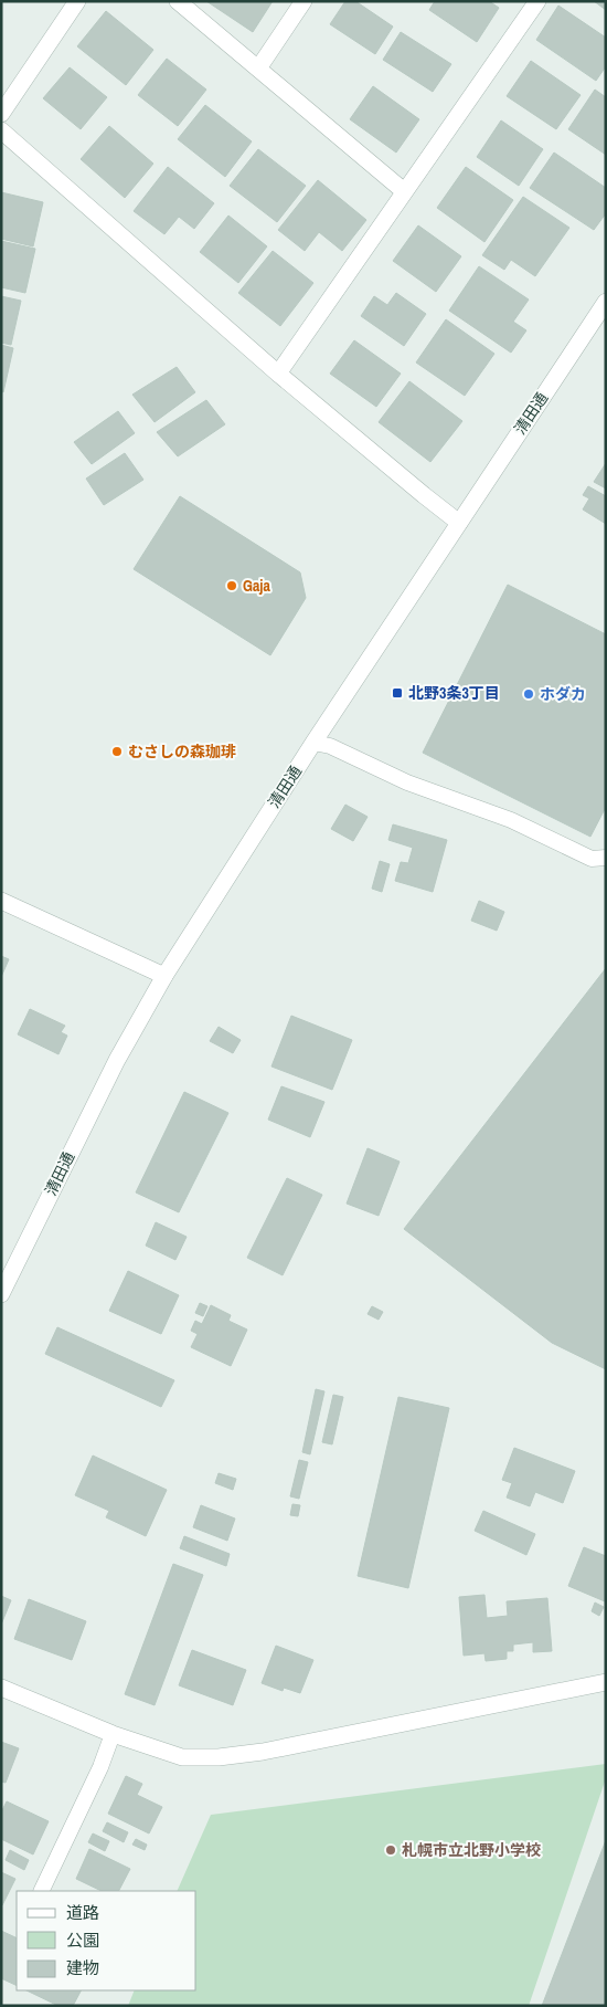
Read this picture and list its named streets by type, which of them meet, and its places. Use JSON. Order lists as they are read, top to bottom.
{
  "streets": {
    "street": ["清田通"]
  },
  "places": {
    "other": [
      "Gaja",
      "ホダカ",
      "むさしの森珈琲",
      "札幌市立北野小学校"
    ],
    "transit": ["北野3条3丁目"]
  },
  "legend": ["道路", "公園", "建物"]
}
